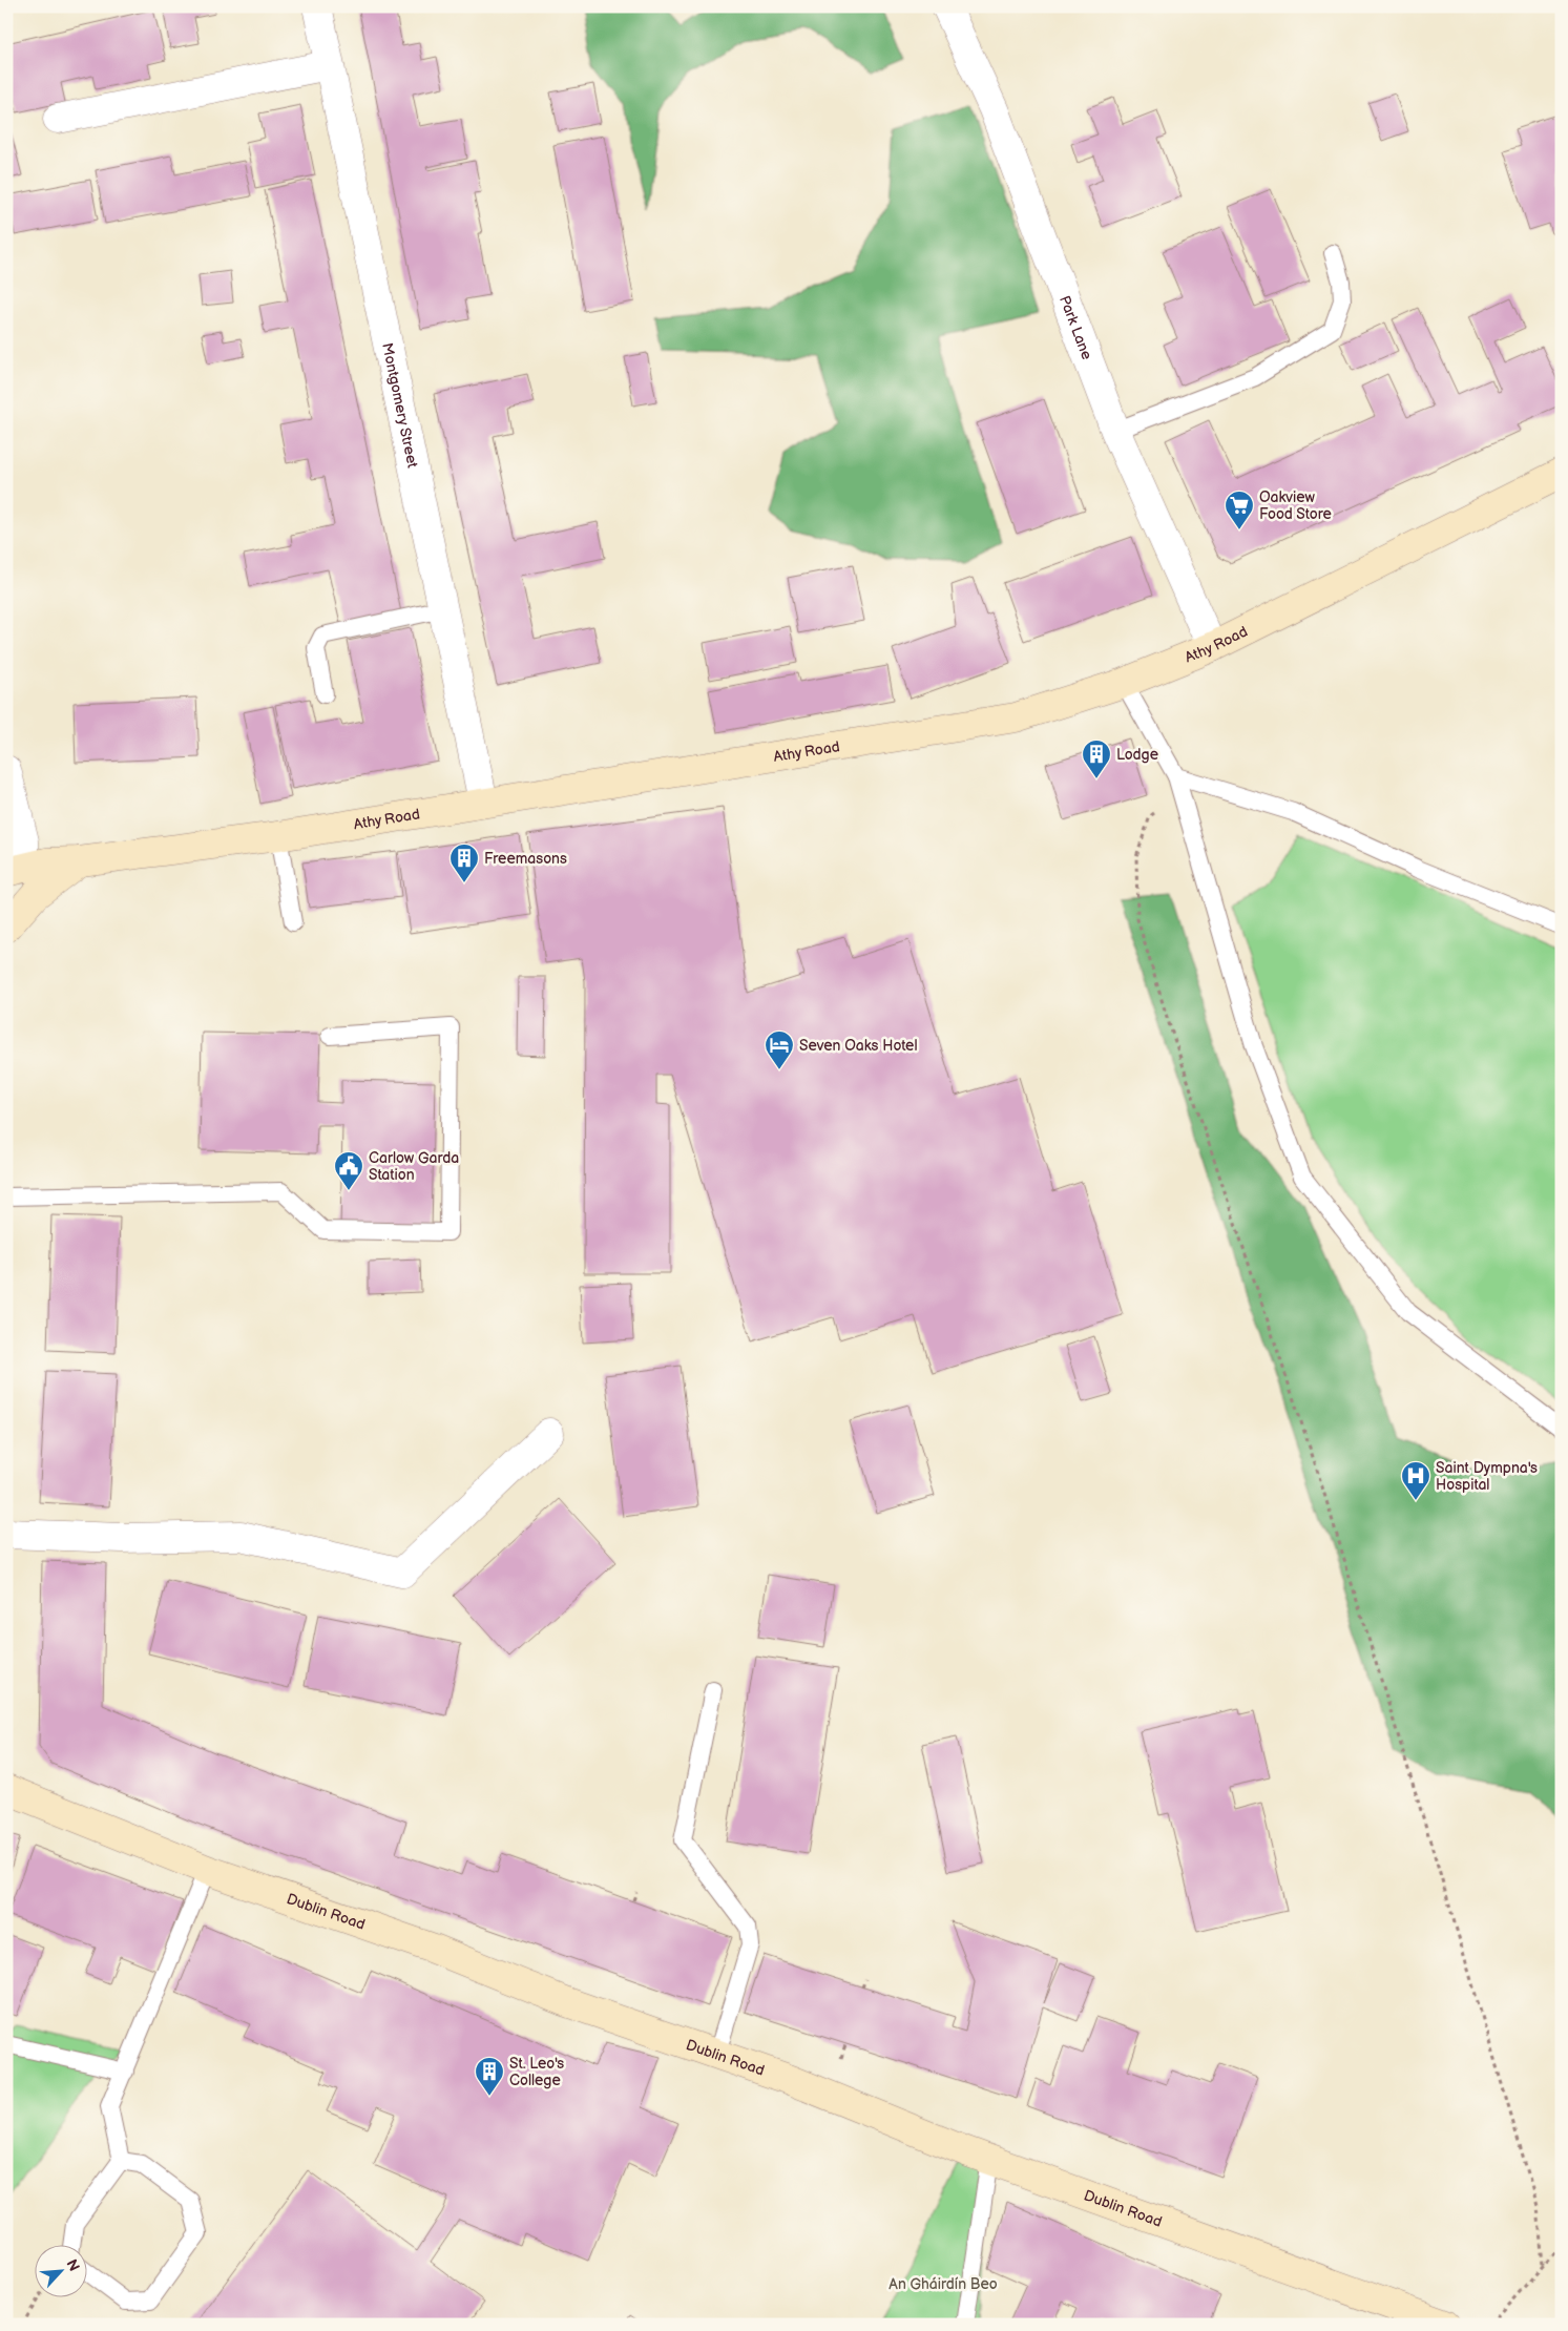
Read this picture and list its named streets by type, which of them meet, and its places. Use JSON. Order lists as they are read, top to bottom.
{
  "streets": {
    "main road": ["Athy Road", "Dublin Road"],
    "street": ["Park Lane", "Montgomery Street"]
  },
  "crossings": [
    ["Park Lane", "Athy Road"],
    ["Montgomery Street", "Athy Road"]
  ],
  "parks": ["An Gháirdín Beo"],
  "places": {
    "supermarket": ["Oakview Food Store"],
    "building": ["Lodge", "Freemasons", "St. Leo's College"],
    "hotel": ["Seven Oaks Hotel"],
    "public building": ["Carlow Garda Station"],
    "hospital": ["Saint Dympna's Hospital"]
  },
  "north": "top right"
}
